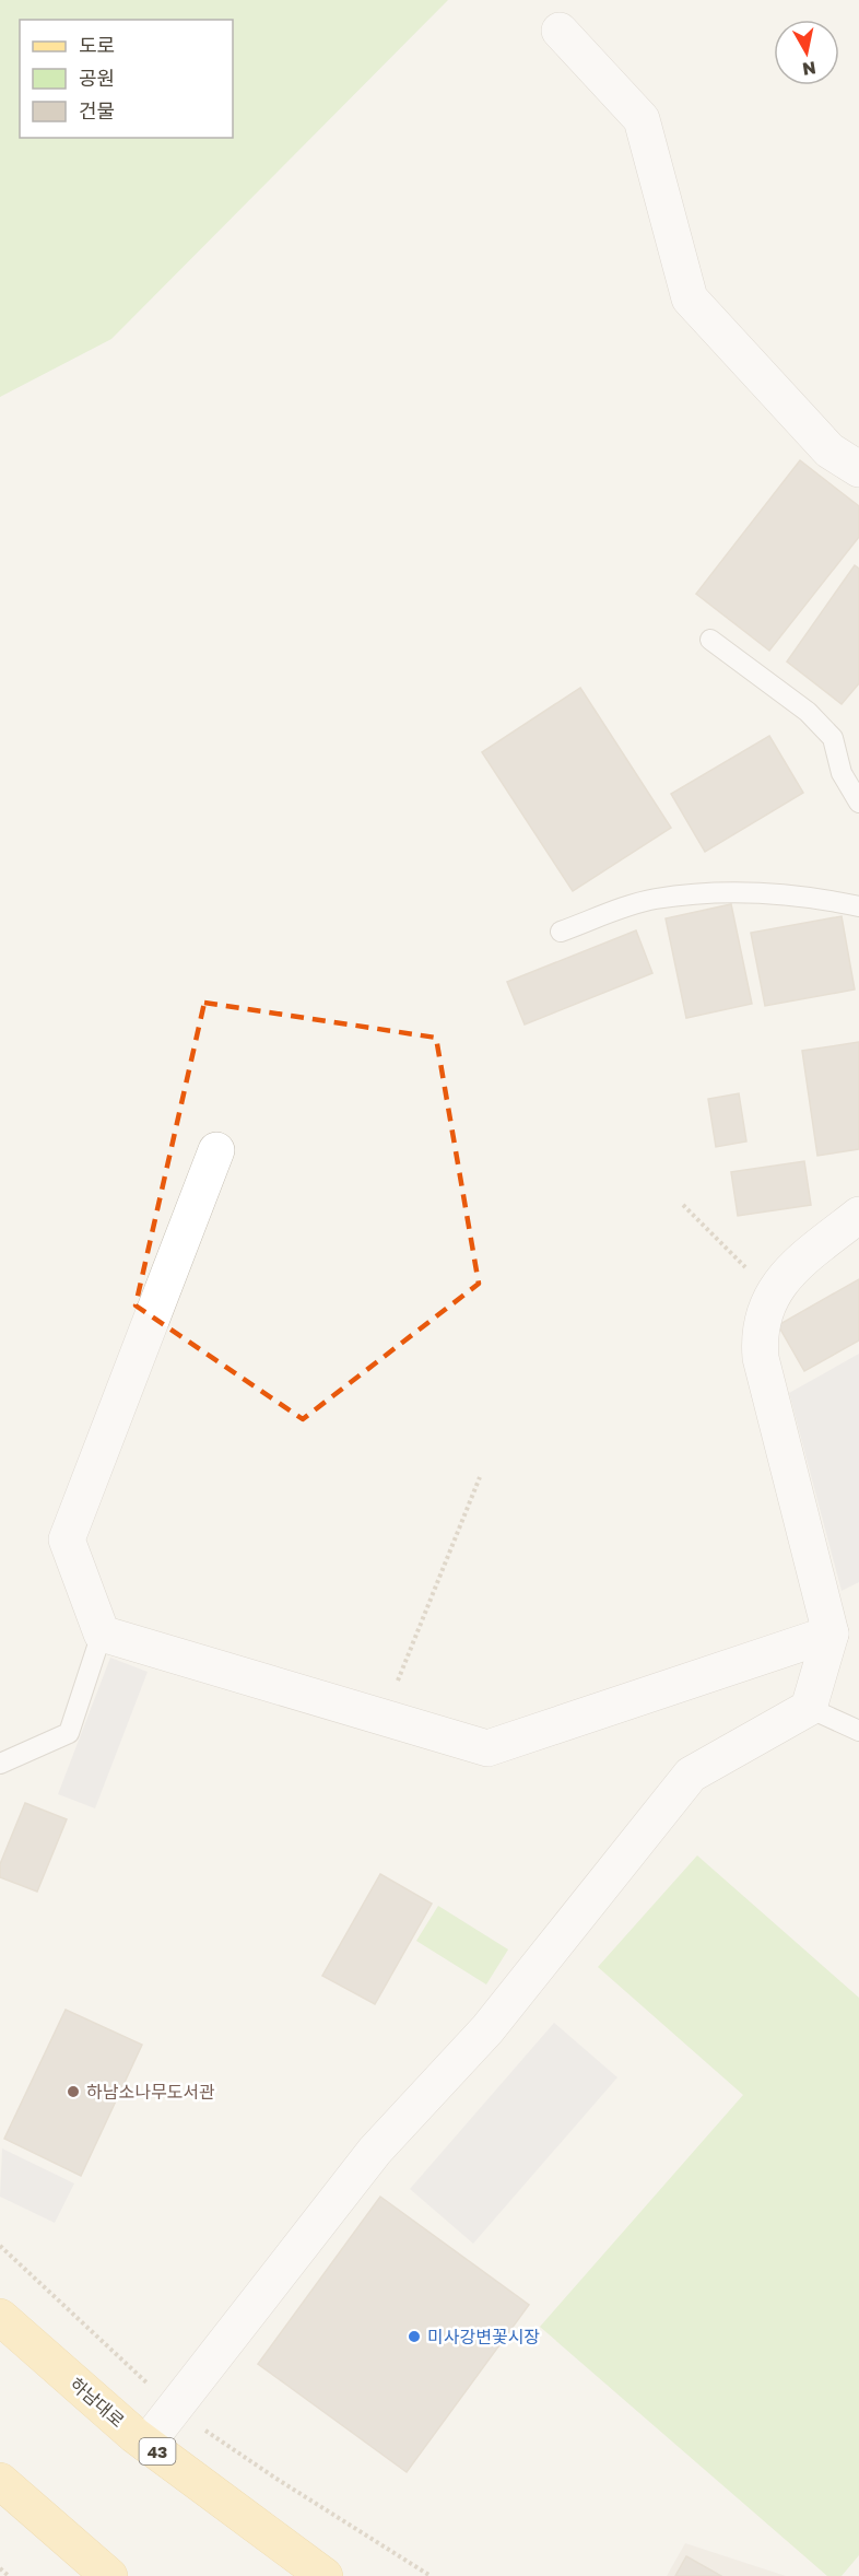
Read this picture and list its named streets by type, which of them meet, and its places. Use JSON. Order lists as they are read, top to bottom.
{
  "streets": {
    "main road": ["하남대로", "43"]
  },
  "places": ["하남소나무도서관", "미사강변꽃시장"],
  "legend": ["도로", "공원", "건물"],
  "north": "bottom"
}
